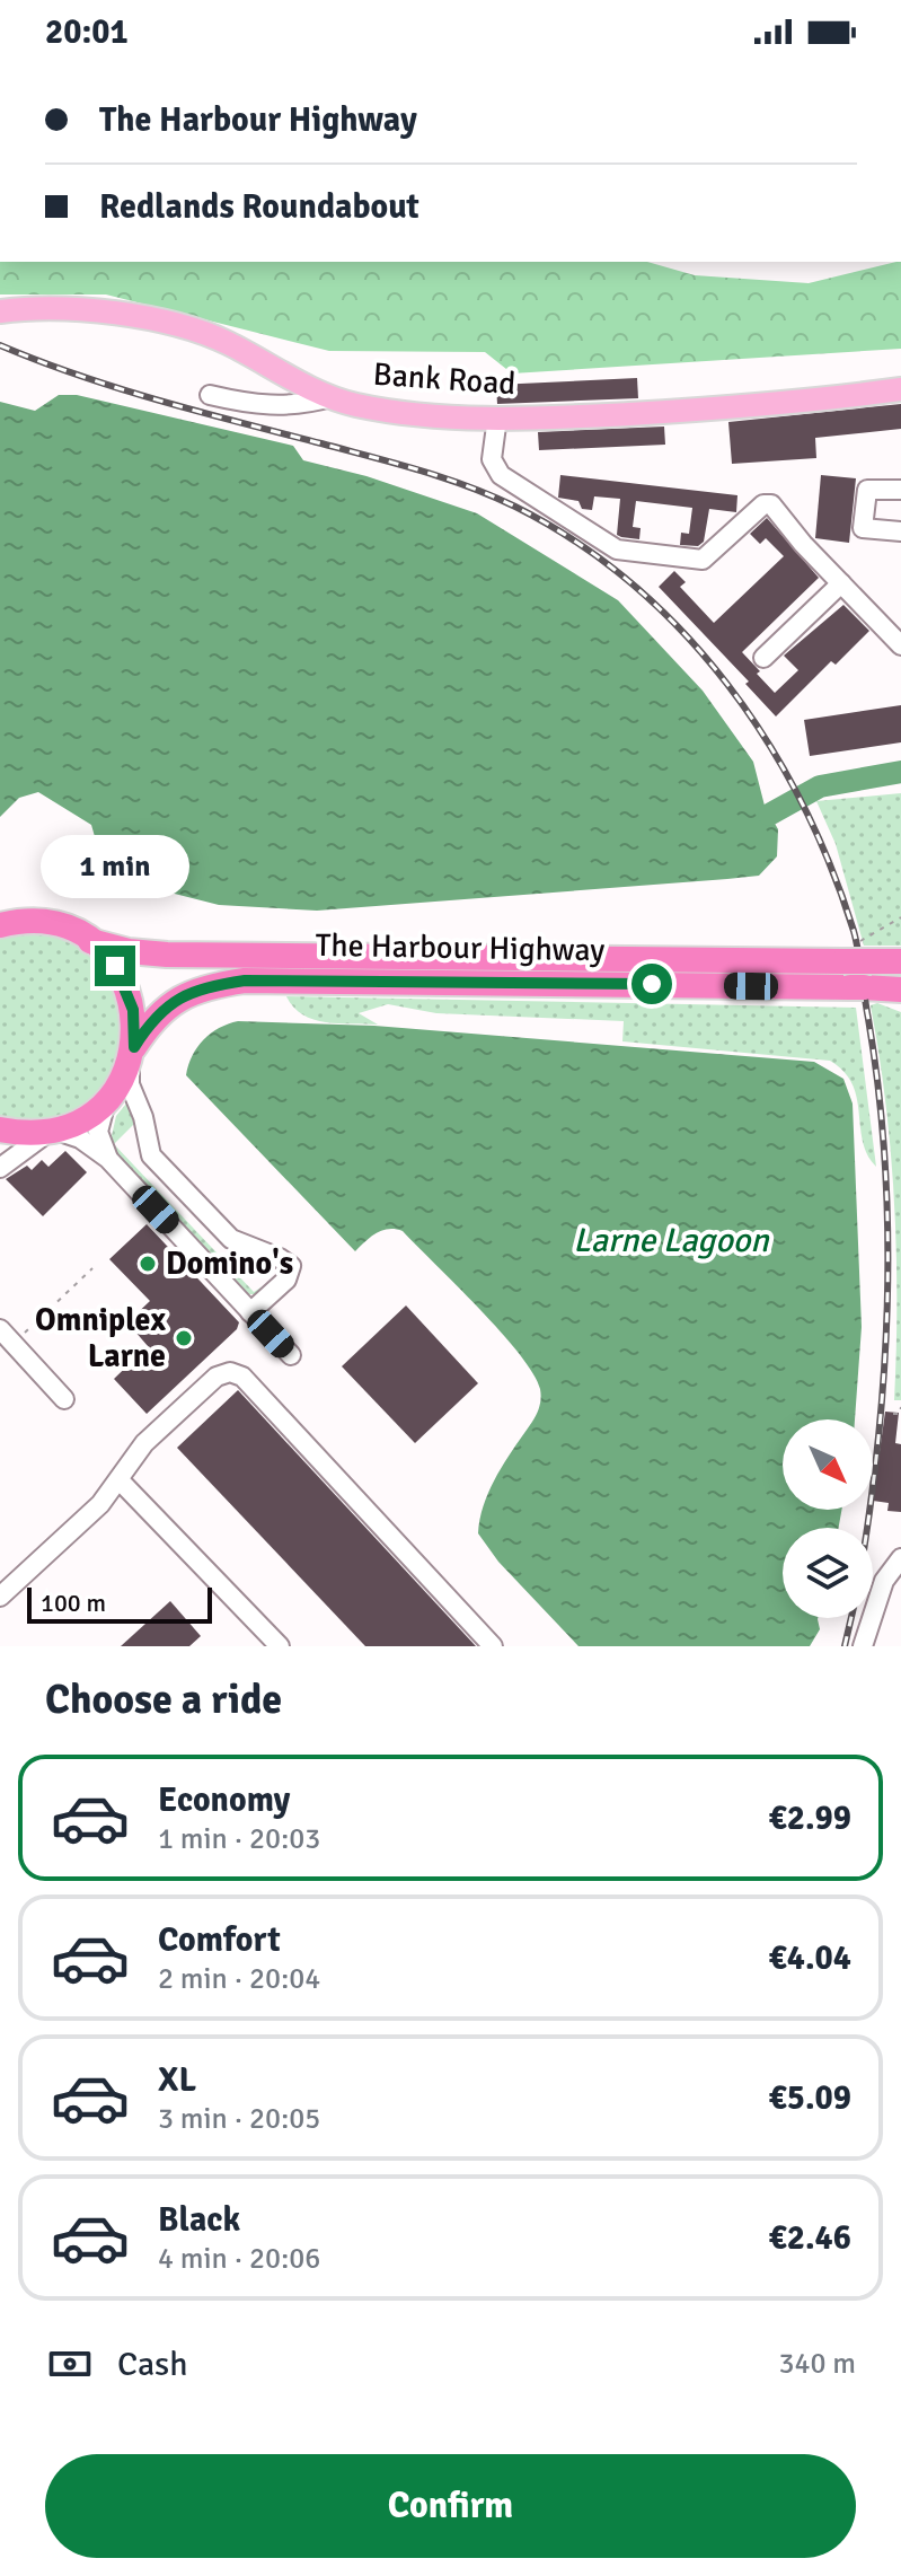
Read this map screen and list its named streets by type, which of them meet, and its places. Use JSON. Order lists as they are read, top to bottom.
{
  "streets": {
    "highway": ["The Harbour Highway"],
    "main road": ["Bank Road"]
  },
  "water": ["Larne Lagoon"],
  "places": ["Domino's", "Omniplex Larne"],
  "scale_bar": "100 m",
  "north": "bottom right",
  "page": {
    "status": "20:01",
    "banner": ["The Harbour Highway", "Redlands Roundabout"],
    "bubble": "1 min",
    "scale": "100 m",
    "heading": "Choose a ride",
    "list": [
      {
        "name": "Economy",
        "note": "1 min · 20:03",
        "value": "€2.99"
      },
      {
        "name": "Comfort",
        "note": "2 min · 20:04",
        "value": "€4.04"
      },
      {
        "name": "XL",
        "note": "3 min · 20:05",
        "value": "€5.09"
      },
      {
        "name": "Black",
        "note": "4 min · 20:06",
        "value": "€2.46"
      }
    ],
    "pay": ["Cash", "340 m"],
    "buttons": "Confirm"
  }
}
